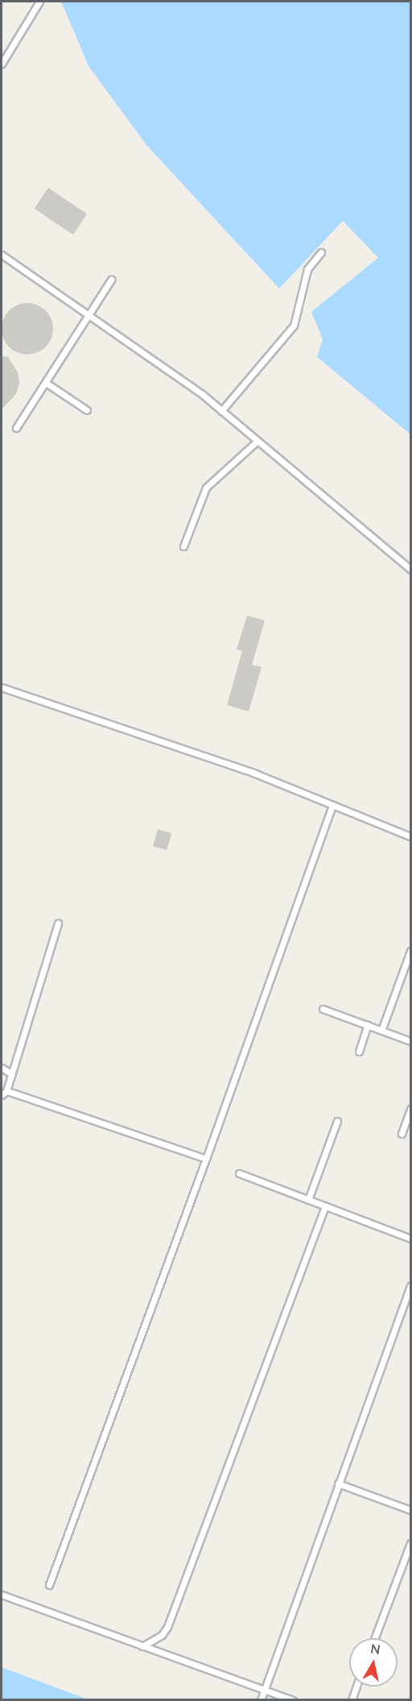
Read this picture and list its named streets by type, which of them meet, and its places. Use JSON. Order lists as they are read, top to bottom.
{
  "north": "top"
}
